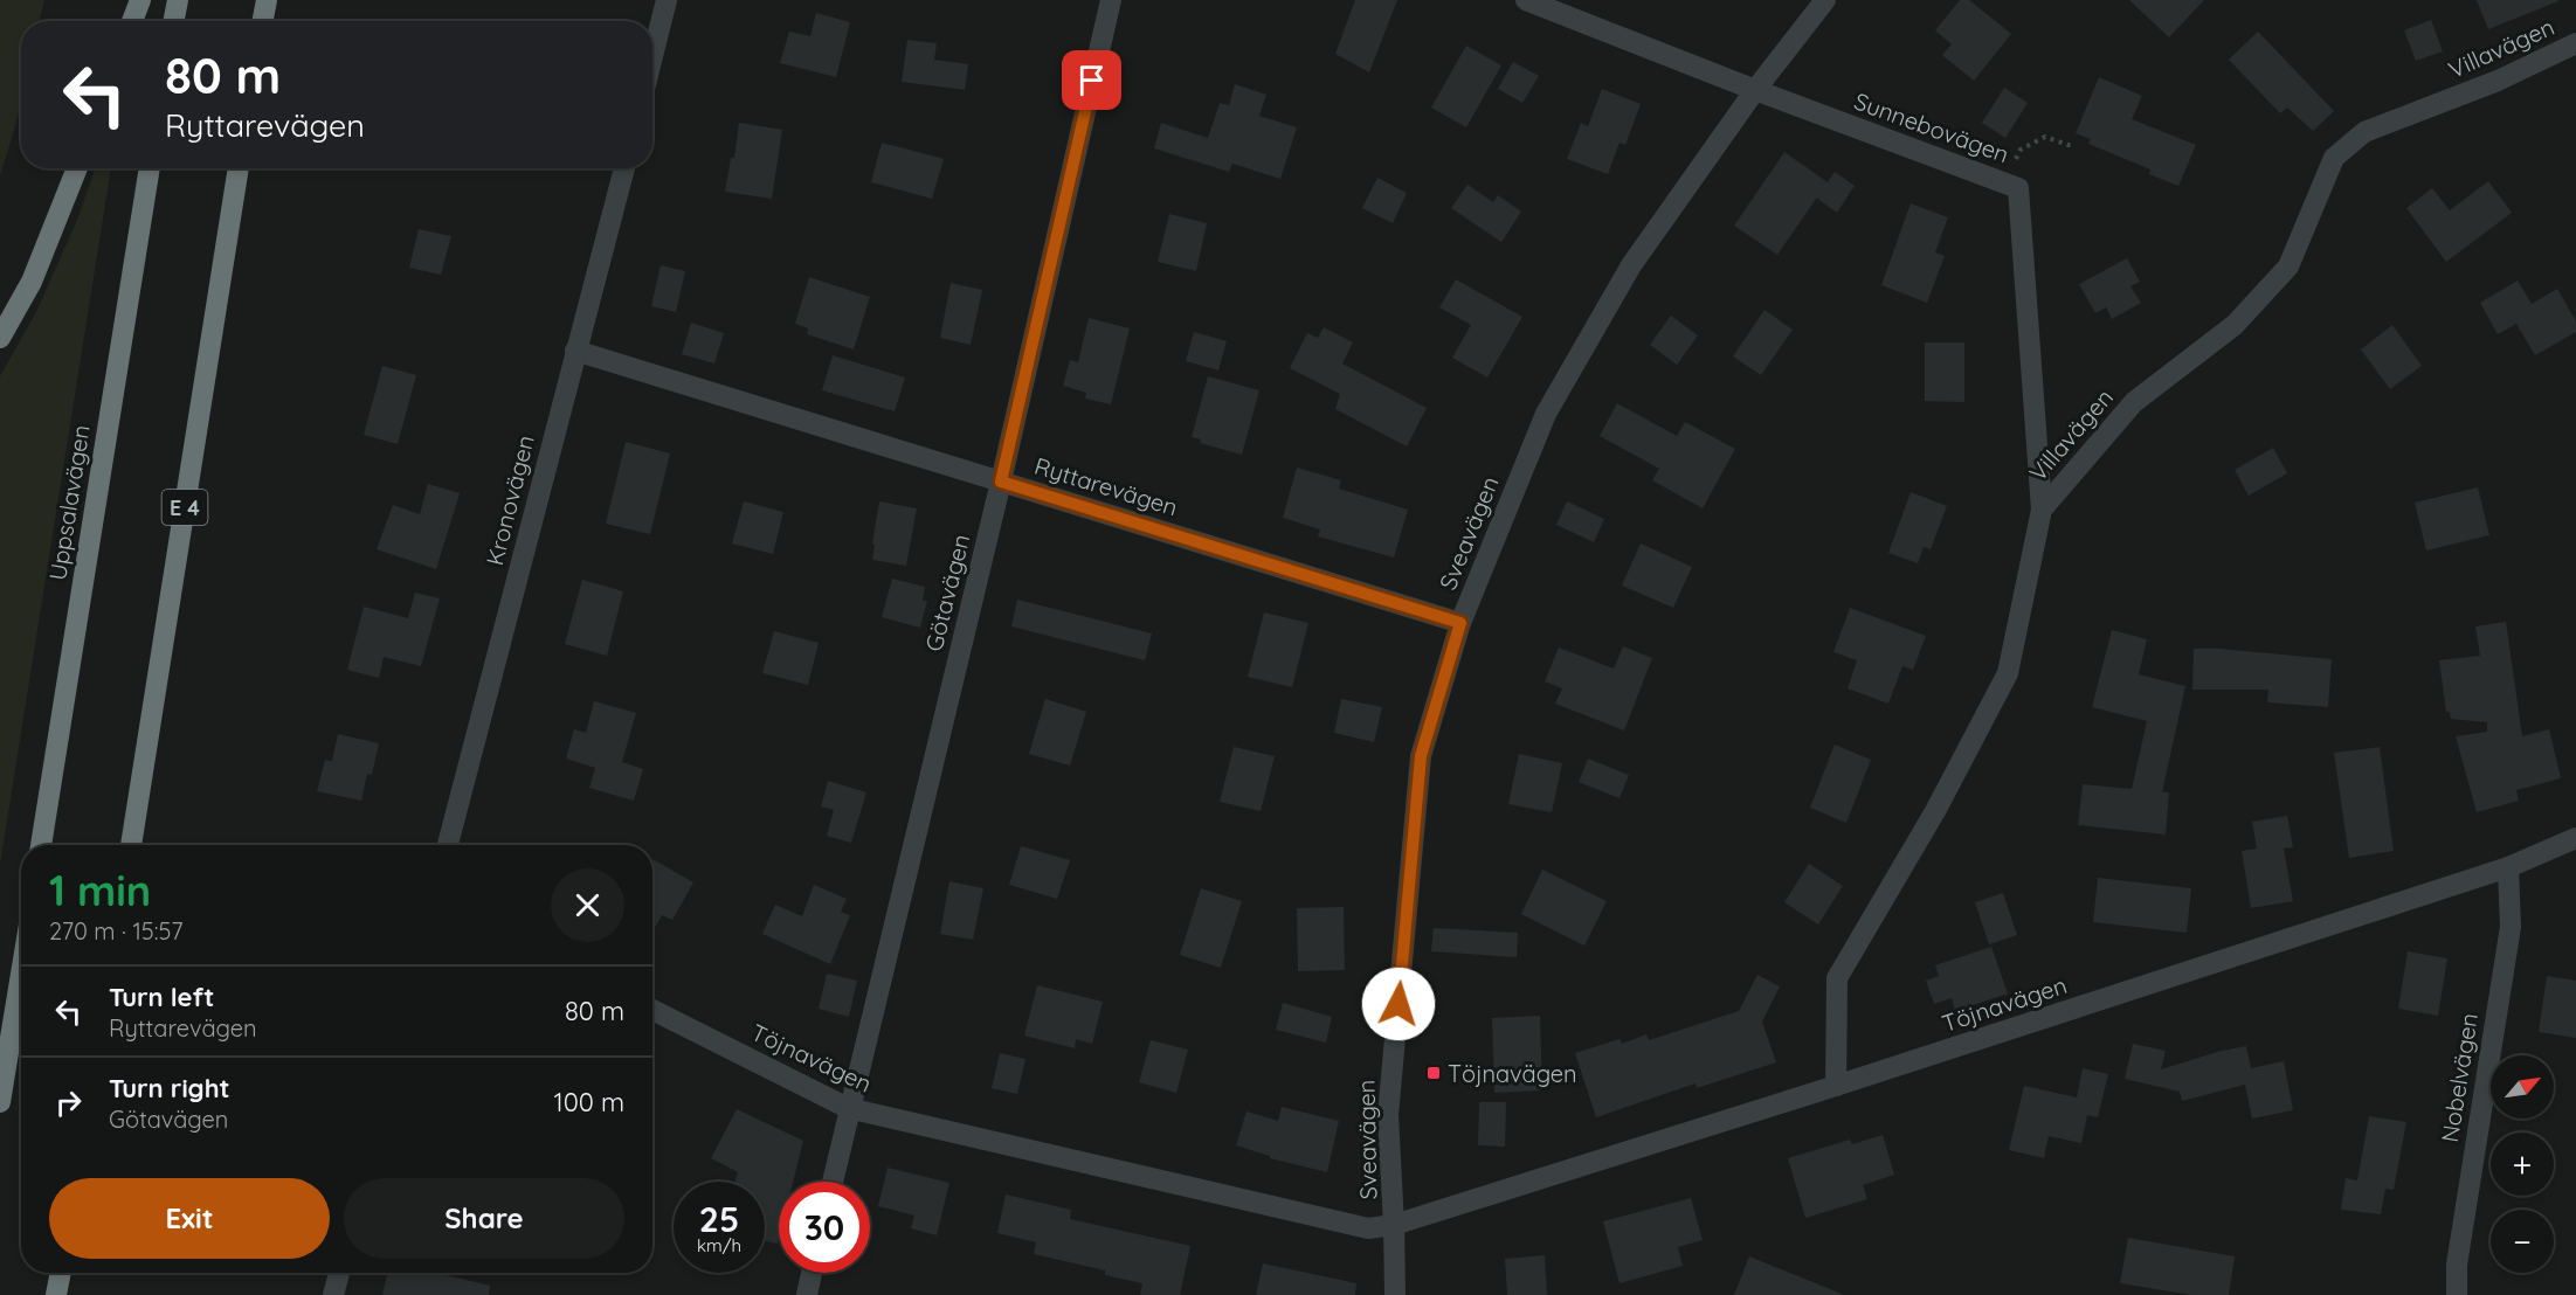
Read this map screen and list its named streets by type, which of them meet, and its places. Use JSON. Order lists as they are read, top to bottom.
{
  "streets": {
    "highway": ["Uppsalavägen", "E 4"],
    "street": [
      "Villavägen",
      "Sunnebovägen",
      "Ryttarevägen",
      "Kronovägen",
      "Sveavägen",
      "Götavägen",
      "Töjnavägen",
      "Nobelvägen"
    ]
  },
  "crossings": [
    ["Villavägen", "Sunnebovägen"],
    ["Villavägen", "Töjnavägen"],
    ["Sunnebovägen", "Sveavägen"],
    ["Ryttarevägen", "Kronovägen"],
    ["Ryttarevägen", "Sveavägen"],
    ["Ryttarevägen", "Götavägen"],
    ["Sveavägen", "Töjnavägen"],
    ["Götavägen", "Töjnavägen"],
    ["Töjnavägen", "Nobelvägen"]
  ],
  "places": {
    "transit": ["Töjnavägen"]
  },
  "north": "top right",
  "page": {
    "turn": ["80 m", "Ryttarevägen"],
    "heading": ["1 min", "270 m · 15:57"],
    "list": [
      {
        "name": "Turn left",
        "note": "Ryttarevägen",
        "value": "80 m"
      },
      {
        "name": "Turn right",
        "note": "Götavägen",
        "value": "100 m"
      }
    ],
    "map_buttons": ["+", "−"],
    "buttons": ["Exit", "Share"],
    "speed": "25 km/h",
    "limit": "30"
  }
}
